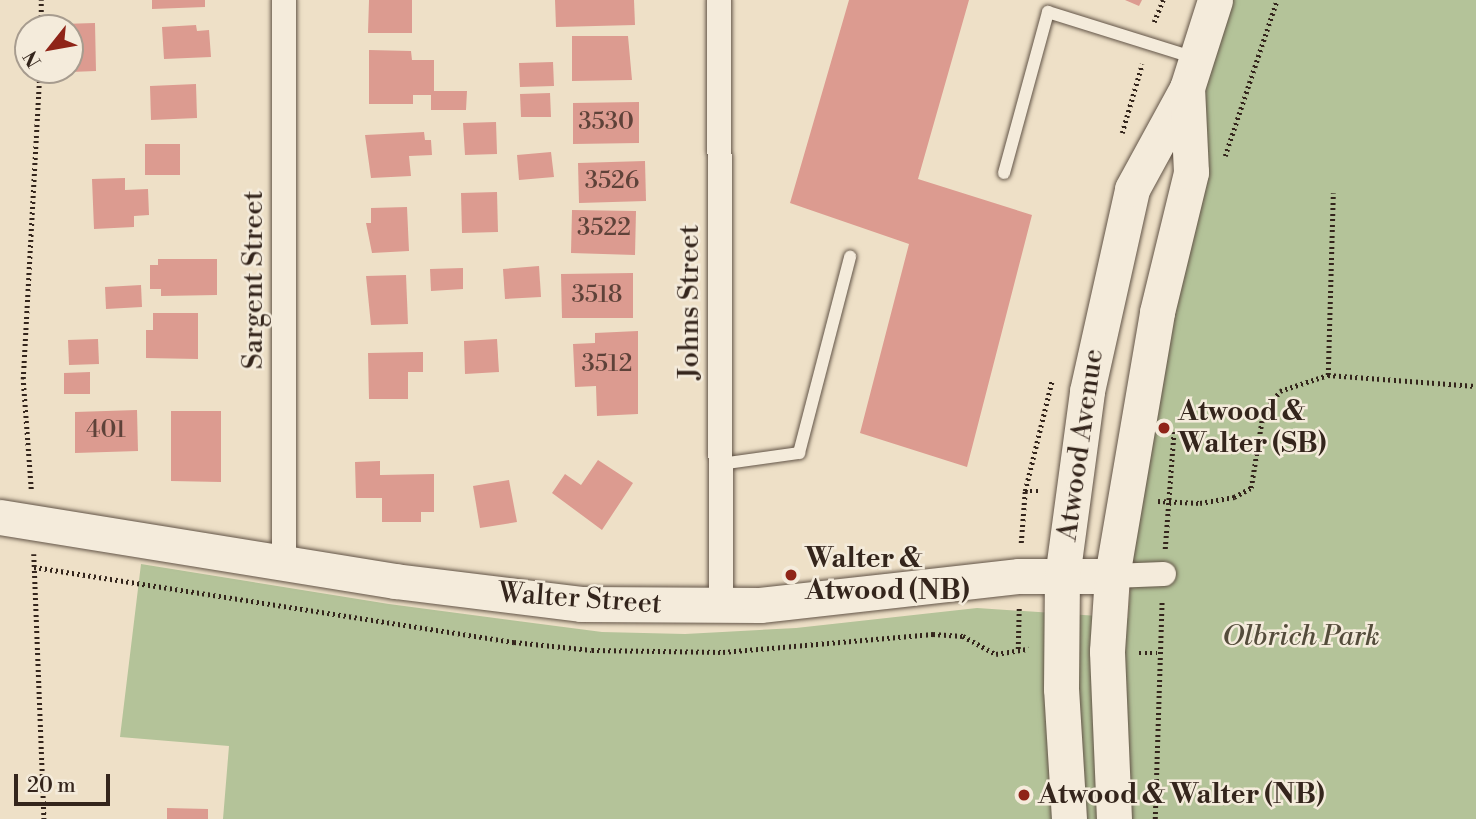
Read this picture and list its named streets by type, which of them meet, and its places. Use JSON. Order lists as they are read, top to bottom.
{
  "streets": {
    "street": [
      "Sargent Street",
      "Johns Street",
      "Atwood Avenue",
      "Walter Street"
    ]
  },
  "crossings": [
    ["Sargent Street", "Walter Street"],
    ["Johns Street", "Walter Street"],
    ["Atwood Avenue", "Walter Street"]
  ],
  "parks": ["Olbrich Park"],
  "places": ["Atwood & Walter (SB)", "Walter & Atwood (NB)", "Atwood & Walter (NB)"],
  "house_numbers": [
    "3530",
    "3526",
    "3522",
    "3518",
    "3512",
    "401"
  ],
  "scale_bar": "20 m",
  "north": "bottom left"
}
